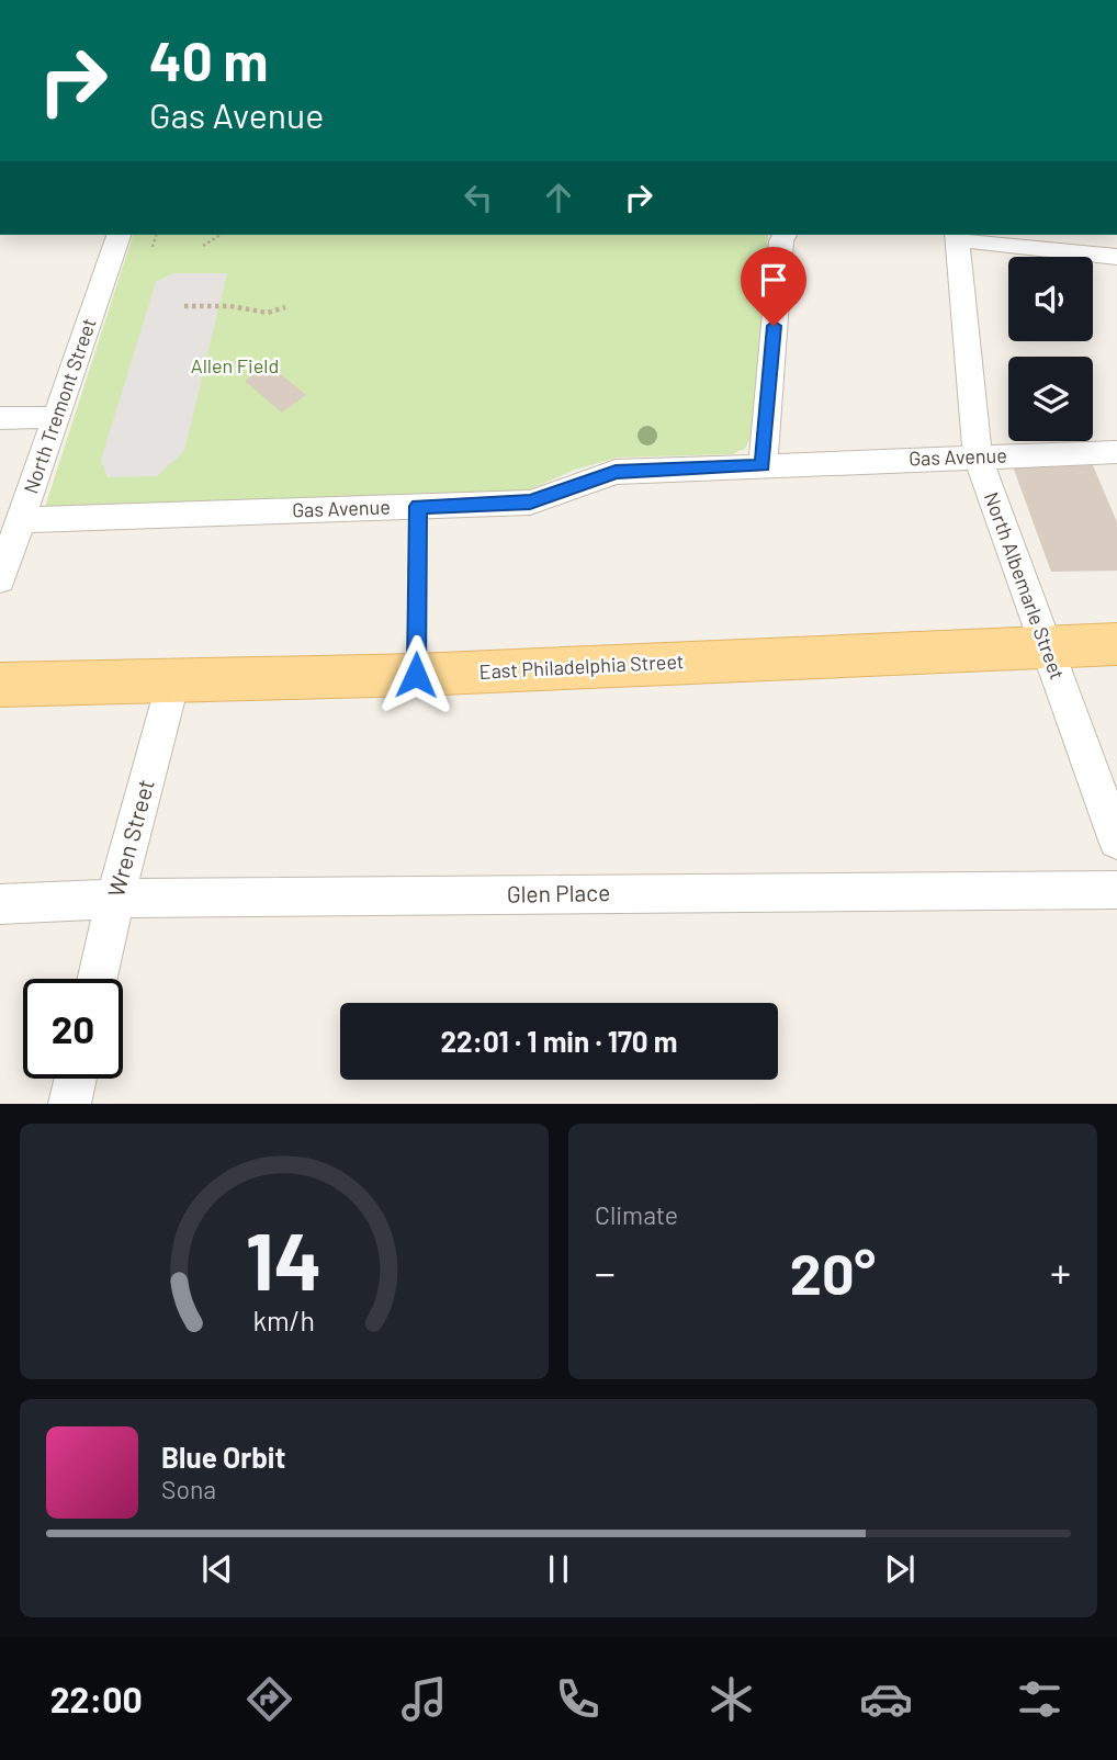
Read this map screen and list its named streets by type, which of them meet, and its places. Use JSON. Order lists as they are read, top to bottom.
{
  "streets": {
    "main road": ["East Philadelphia Street"],
    "street": [
      "North Tremont Street",
      "Gas Avenue",
      "North Albemarle Street",
      "Wren Street",
      "Glen Place"
    ]
  },
  "crossings": [
    ["North Tremont Street", "Gas Avenue"],
    ["Gas Avenue", "North Albemarle Street"],
    ["North Albemarle Street", "East Philadelphia Street"],
    ["East Philadelphia Street", "Wren Street"],
    ["Wren Street", "Glen Place"]
  ],
  "parks": ["Allen Field"],
  "page": {
    "turn": ["40 m", "Gas Avenue"],
    "limit": "20",
    "trip": "22:01 · 1 min · 170 m",
    "tile": "Climate",
    "heat": ["−", "20°", "+"],
    "song": ["Blue Orbit", "Sona"],
    "tabs": "22:00",
    "gauge": ["14", "km/h"]
  }
}
